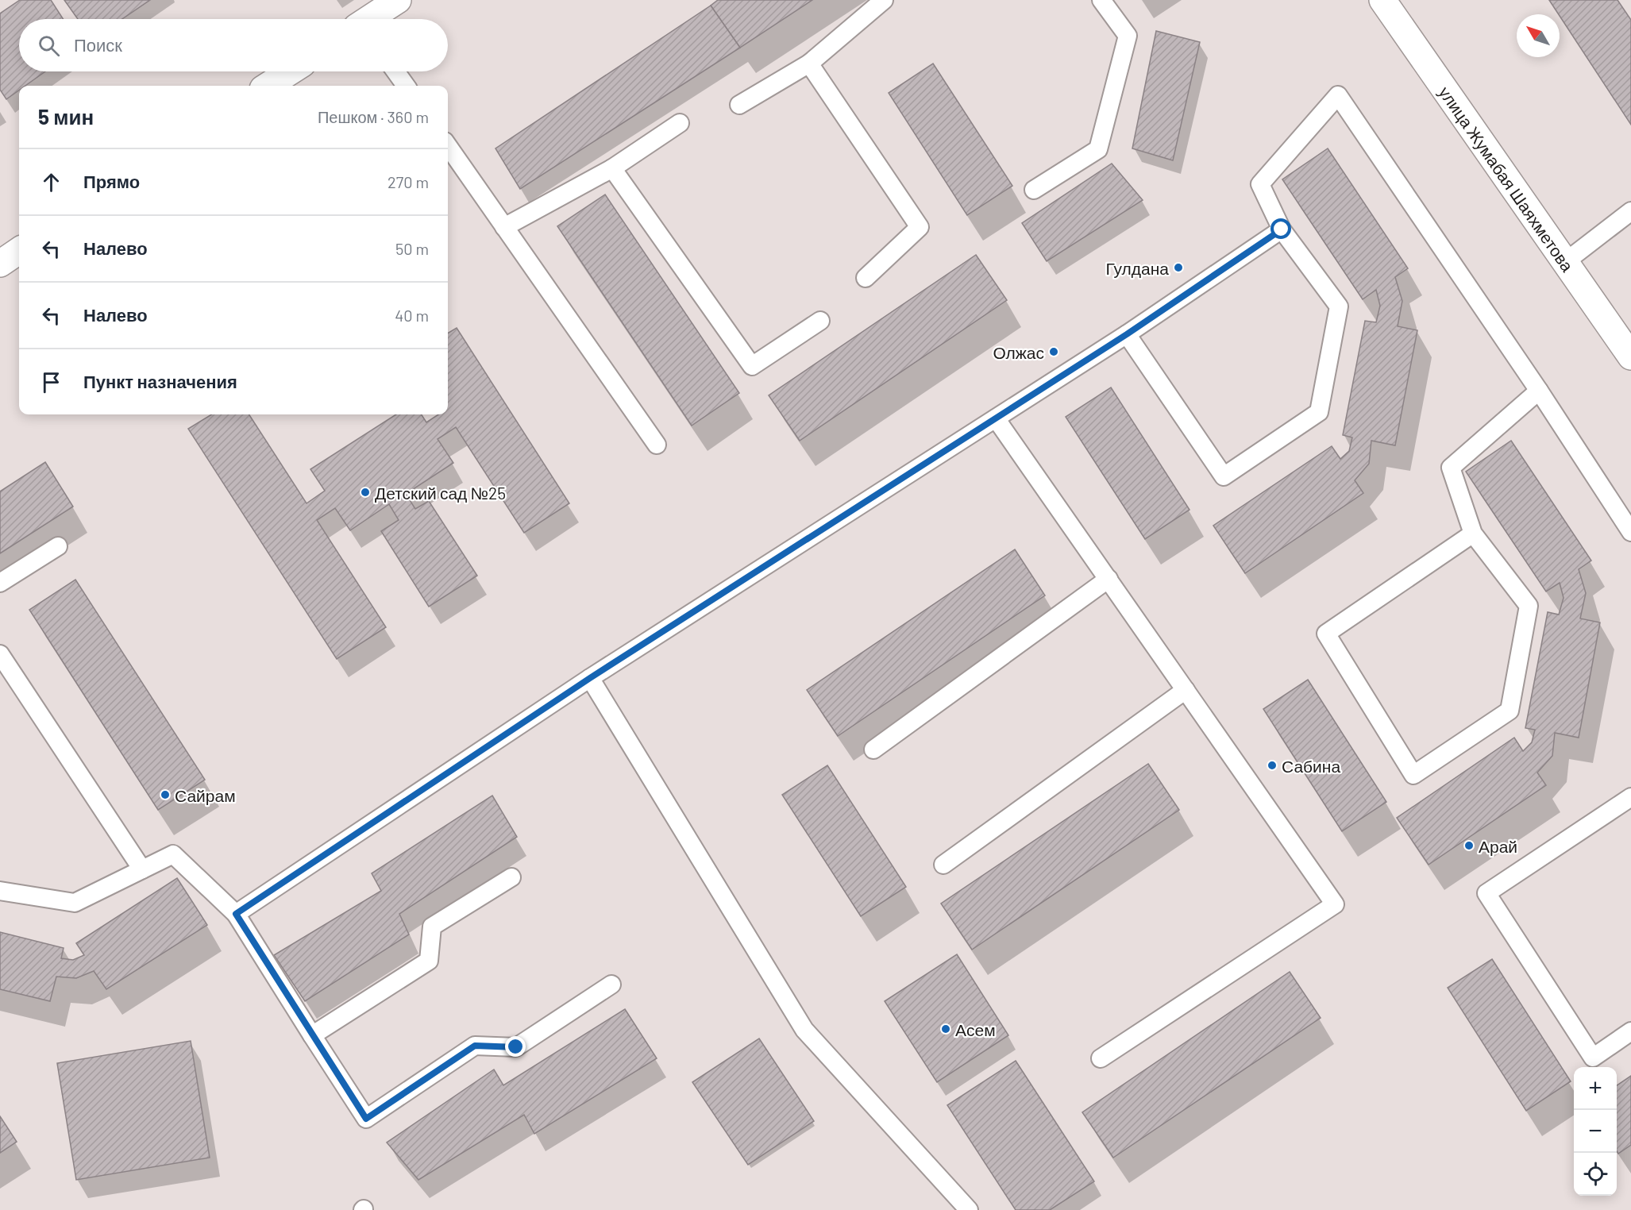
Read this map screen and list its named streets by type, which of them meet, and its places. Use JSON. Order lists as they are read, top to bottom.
{
  "streets": {
    "street": ["улица Жумабая Шаяхметова"]
  },
  "places": [
    "Гулдана",
    "Олжас",
    "Детский сад №25",
    "Сабина",
    "Сайрам",
    "Арай",
    "Асем"
  ],
  "north": "top left",
  "page": {
    "search": "Поиск",
    "heading": ["5 мин", "Пешком · 360 m"],
    "list": [
      ["Прямо", "270 m"],
      ["Налево", "50 m"],
      ["Налево", "40 m"],
      "Пункт назначения"
    ],
    "map_buttons": ["+", "−"]
  }
}
